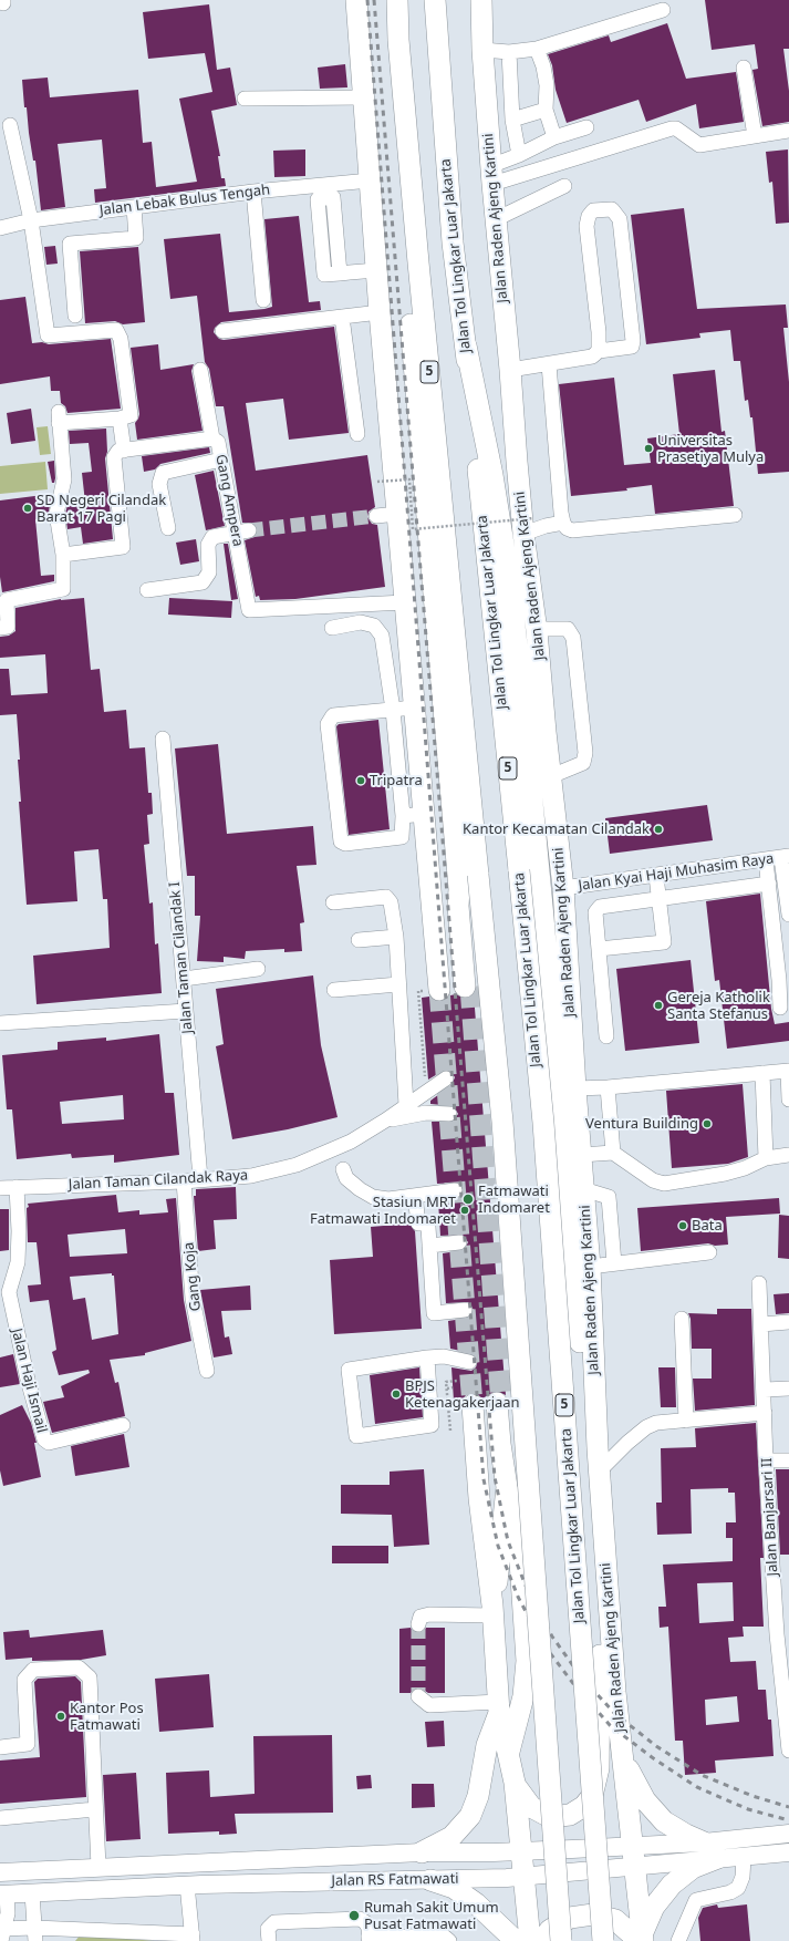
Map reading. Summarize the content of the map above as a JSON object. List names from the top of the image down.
{
  "streets": {
    "highway": ["Jalan Raden Ajeng Kartini", "Jalan Tol Lingkar Luar Jakarta", "5"],
    "main road": ["Jalan RS Fatmawati"],
    "street": [
      "Jalan Lebak Bulus Tengah",
      "Gang Ampera",
      "Jalan Kyai Haji Muhasim Raya",
      "Jalan Taman Cilandak I",
      "Jalan Taman Cilandak Raya",
      "Gang Koja",
      "Jalan Haji Ismail",
      "Jalan Banjarsari II"
    ]
  },
  "crossings": [
    ["Jalan Raden Ajeng Kartini", "Jalan Kyai Haji Muhasim Raya"],
    ["Jalan Raden Ajeng Kartini", "Jalan RS Fatmawati"],
    ["Jalan Taman Cilandak I", "Jalan Taman Cilandak Raya"],
    ["Jalan Taman Cilandak Raya", "Gang Koja"],
    ["Jalan Taman Cilandak Raya", "Jalan Haji Ismail"]
  ],
  "places": [
    "Universitas Prasetiya Mulya",
    "SD Negeri Cilandak Barat 17 Pagi",
    "Tripatra",
    "Kantor Kecamatan Cilandak",
    "Gereja Katholik Santa Stefanus",
    "Ventura Building",
    "Fatmawati Indomaret",
    "Stasiun MRT Fatmawati Indomaret",
    "Bata",
    "BPJS Ketenagakerjaan",
    "Kantor Pos Fatmawati",
    "Rumah Sakit Umum Pusat Fatmawati"
  ]
}
